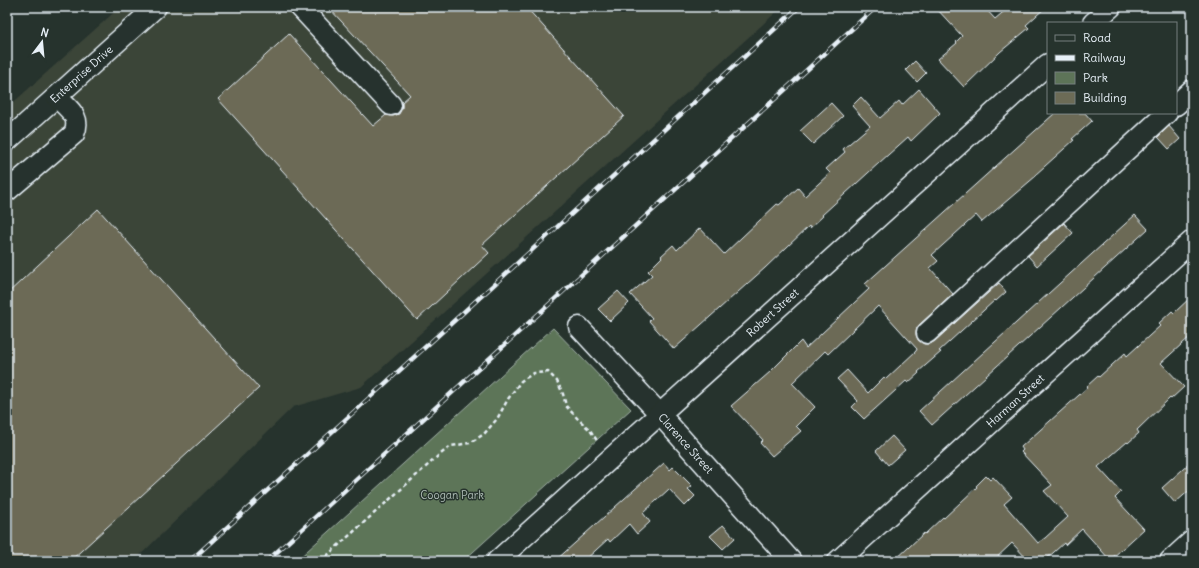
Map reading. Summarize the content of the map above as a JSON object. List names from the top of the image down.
{
  "streets": {
    "street": [
      "Enterprise Drive",
      "Robert Street",
      "Harman Street",
      "Clarence Street"
    ]
  },
  "crossings": [
    ["Robert Street", "Clarence Street"]
  ],
  "parks": ["Coogan Park"],
  "legend": [
    "Road",
    "Railway",
    "Park",
    "Building"
  ],
  "north": "top"
}
